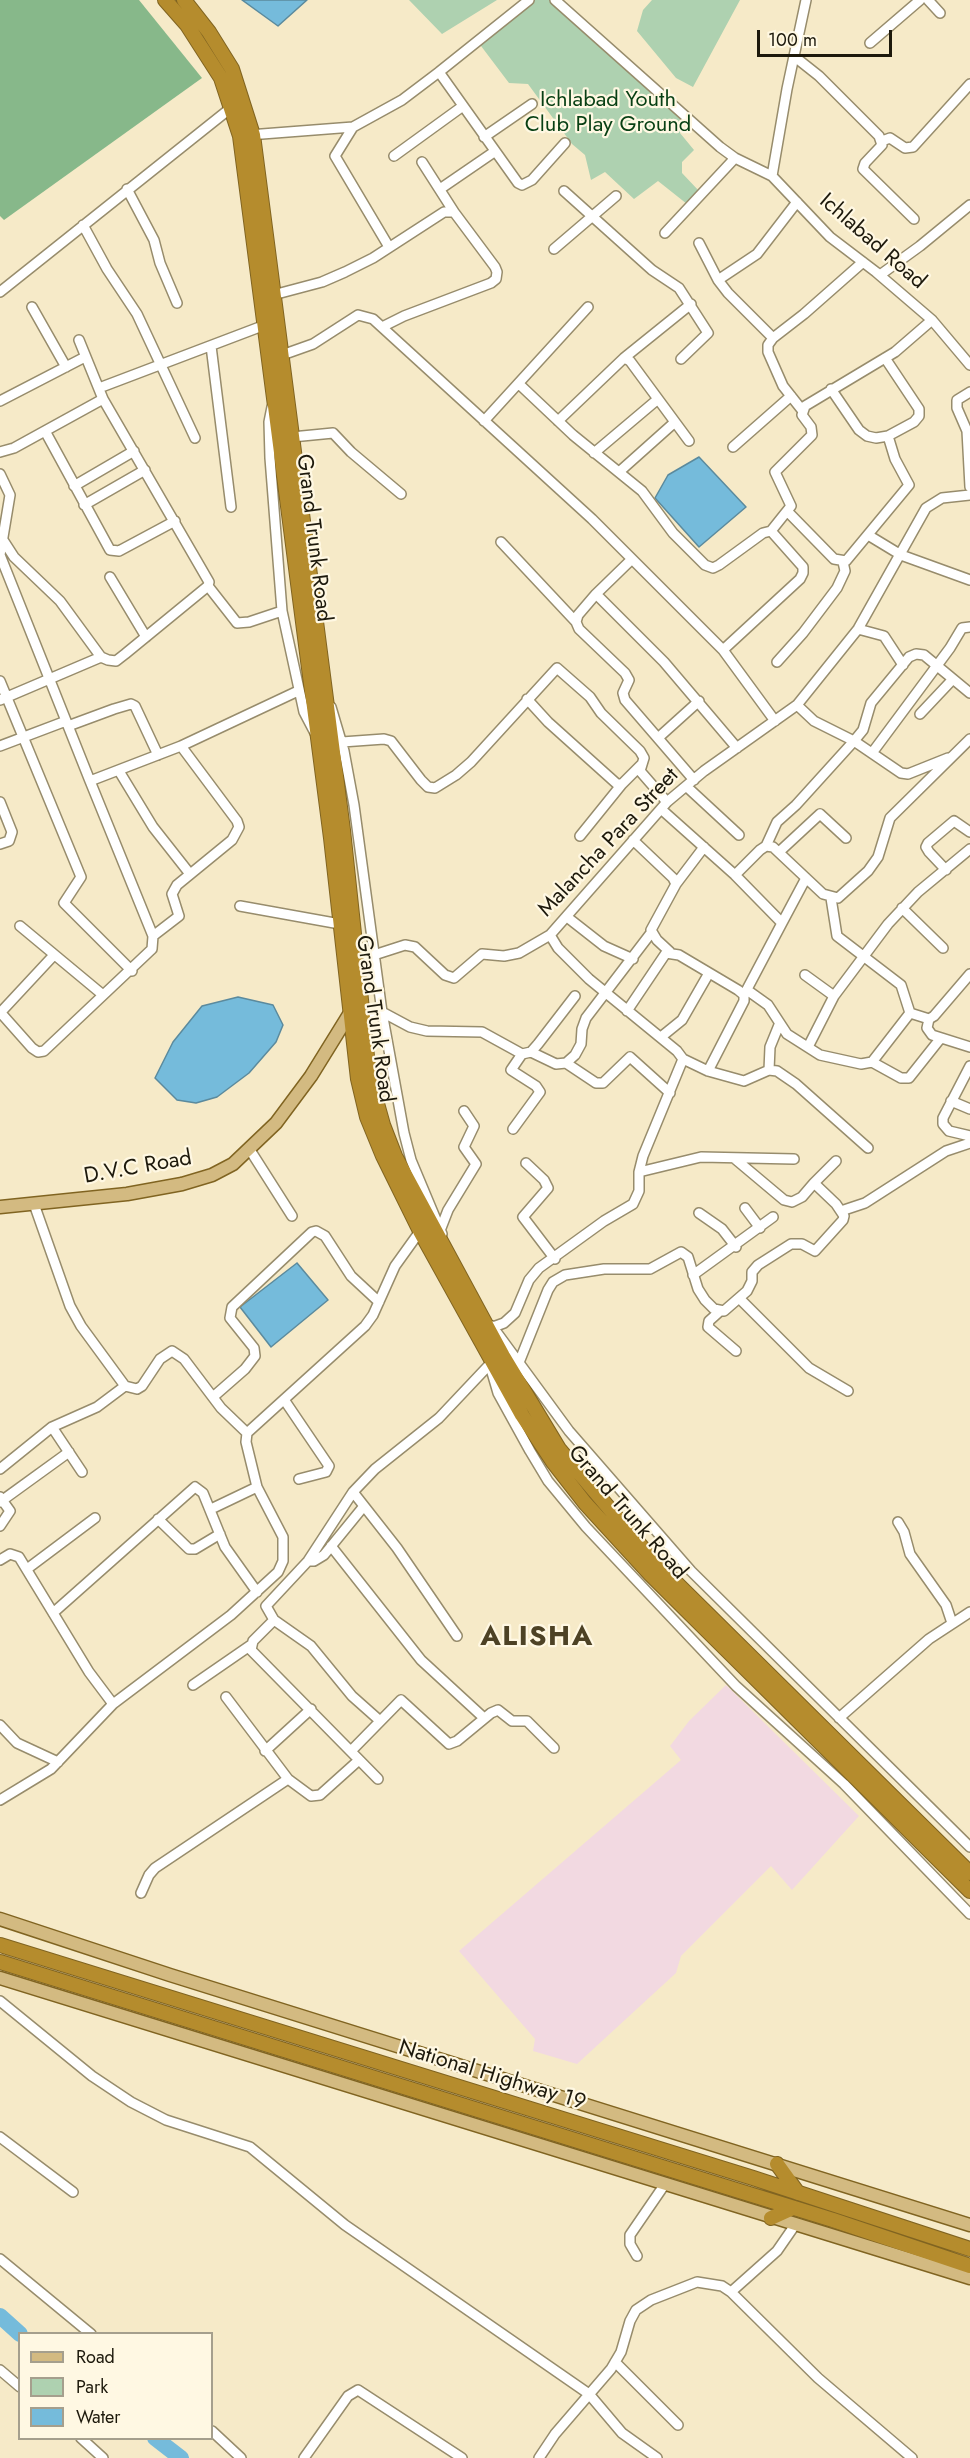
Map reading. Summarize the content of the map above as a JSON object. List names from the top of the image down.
{
  "streets": {
    "highway": ["Grand Trunk Road", "National Highway 19"],
    "main road": ["D.V.C Road"],
    "street": ["Ichlabad Road", "Malancha Para Street"]
  },
  "crossings": [
    ["Grand Trunk Road", "Malancha Para Street"],
    ["Grand Trunk Road", "D.V.C Road"]
  ],
  "districts": ["ALISHA"],
  "parks": ["Ichlabad Youth Club Play Ground"],
  "legend": ["Road", "Park", "Water"],
  "scale_bar": "100 m"
}
